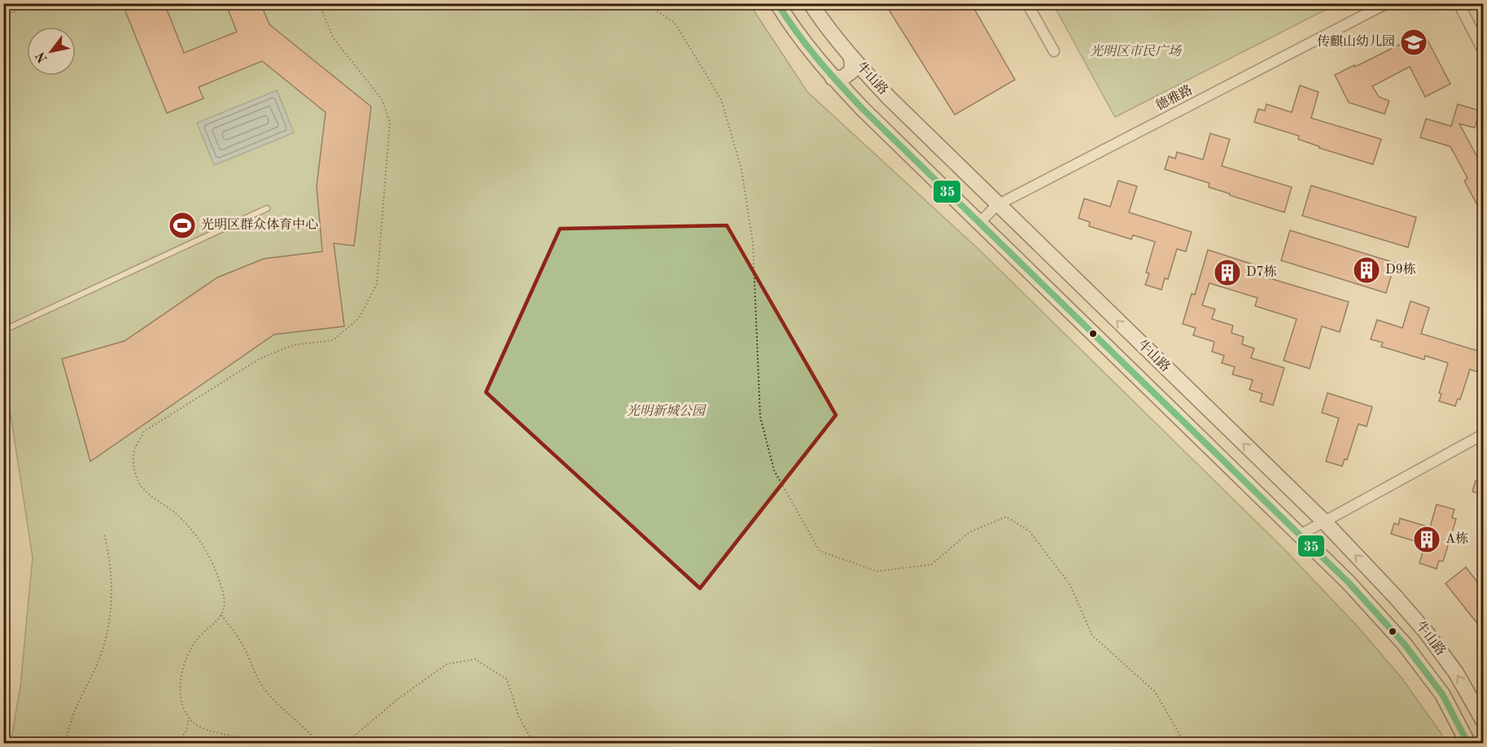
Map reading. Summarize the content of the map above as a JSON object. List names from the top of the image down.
{
  "streets": {
    "street": ["牛山路", "德雅路"]
  },
  "crossings": [
    ["牛山路", "德雅路"]
  ],
  "parks": ["光明区市民广场", "光明新城公园"],
  "places": {
    "school or university": ["传麒山幼儿园"],
    "sports": ["光明区群众体育中心"],
    "building": ["D9栋", "D7栋", "A栋"]
  },
  "lines": ["transit line 35"],
  "north": "bottom left"
}
